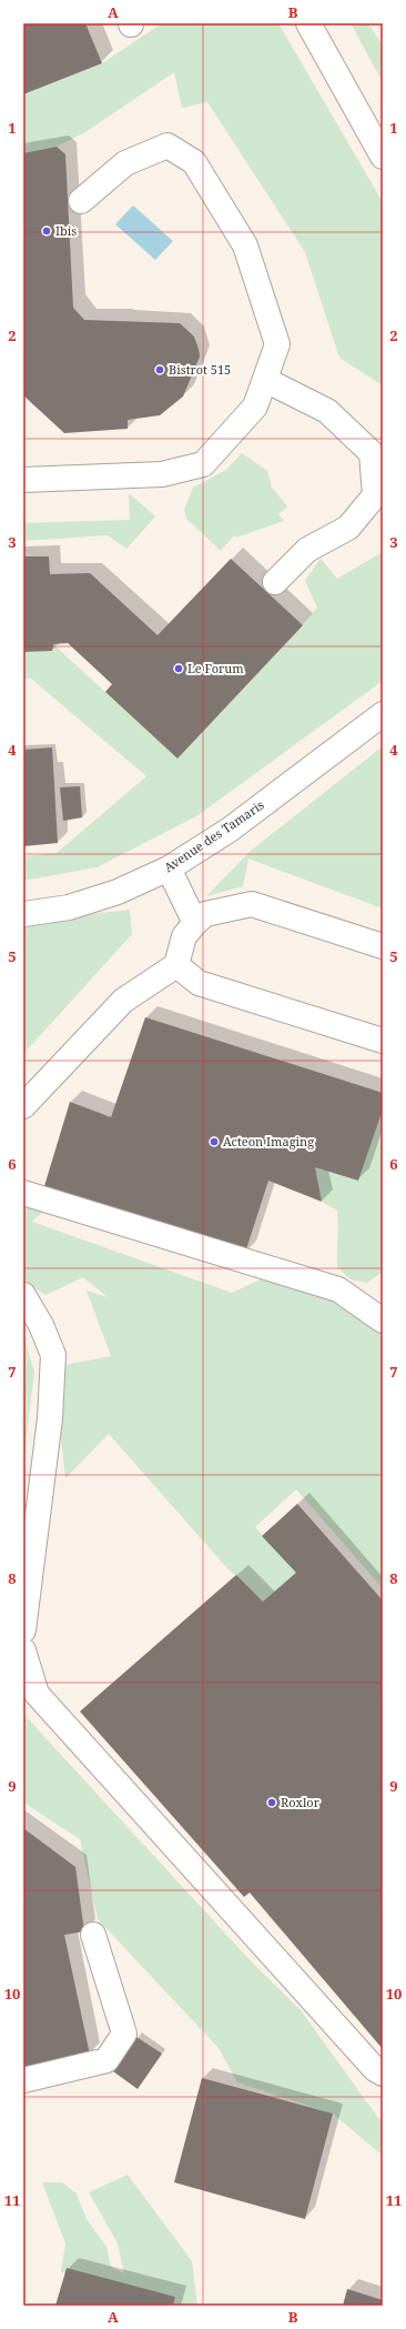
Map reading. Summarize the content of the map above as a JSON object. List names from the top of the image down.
{
  "streets": {
    "street": ["Avenue des Tamaris"]
  },
  "places": [
    "Ibis",
    "Bistrot 515",
    "Le Forum",
    "Acteon Imaging",
    "Roxlor"
  ],
  "grid": {
    "columns": ["A", "B"],
    "rows": [
      "1",
      "2",
      "3",
      "4",
      "5",
      "6",
      "7",
      "8",
      "9",
      "10",
      "11"
    ]
  }
}
